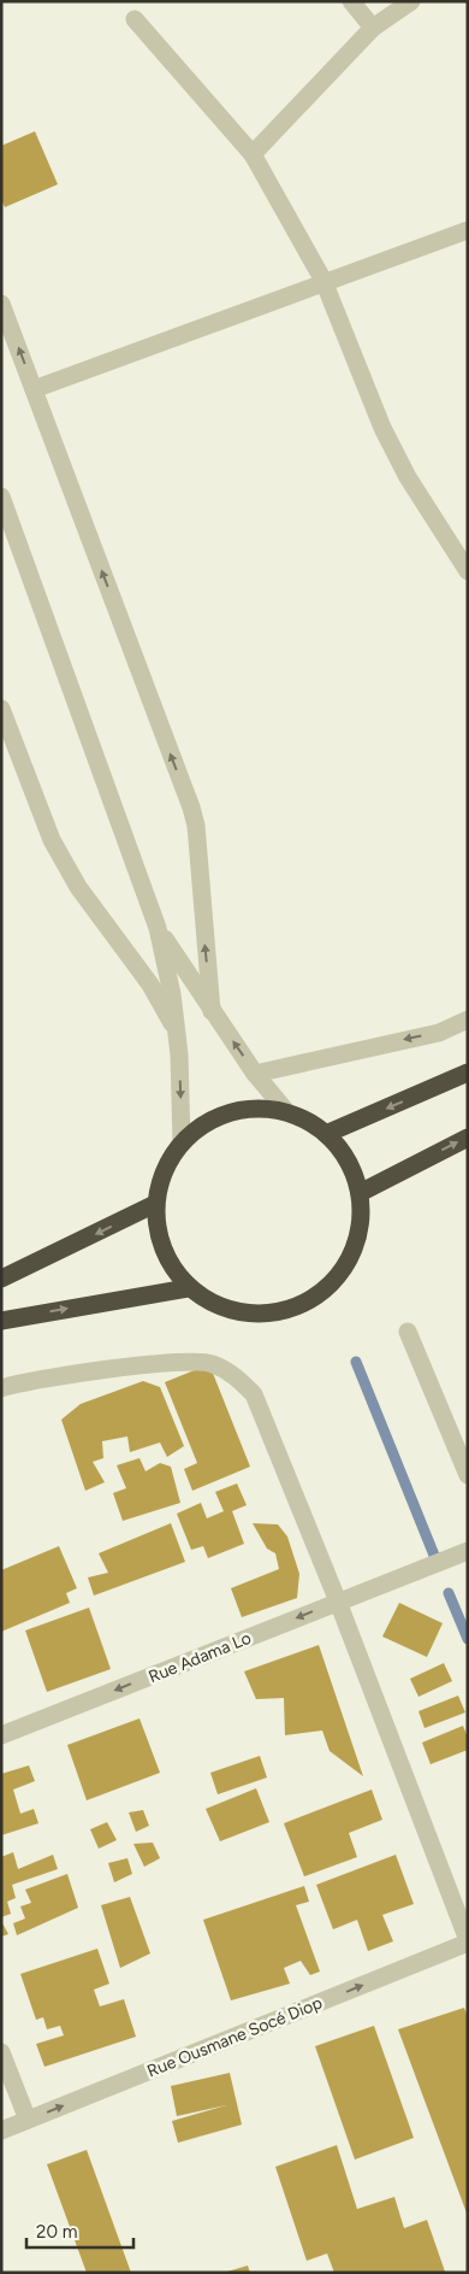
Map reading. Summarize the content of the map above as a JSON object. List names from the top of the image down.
{
  "streets": {
    "street": ["Rue Adama Lo", "Rue Ousmane Socé Diop"]
  },
  "one_way": ["Rue Adama Lo", "Rue Ousmane Socé Diop"],
  "scale_bar": "20 m"
}
